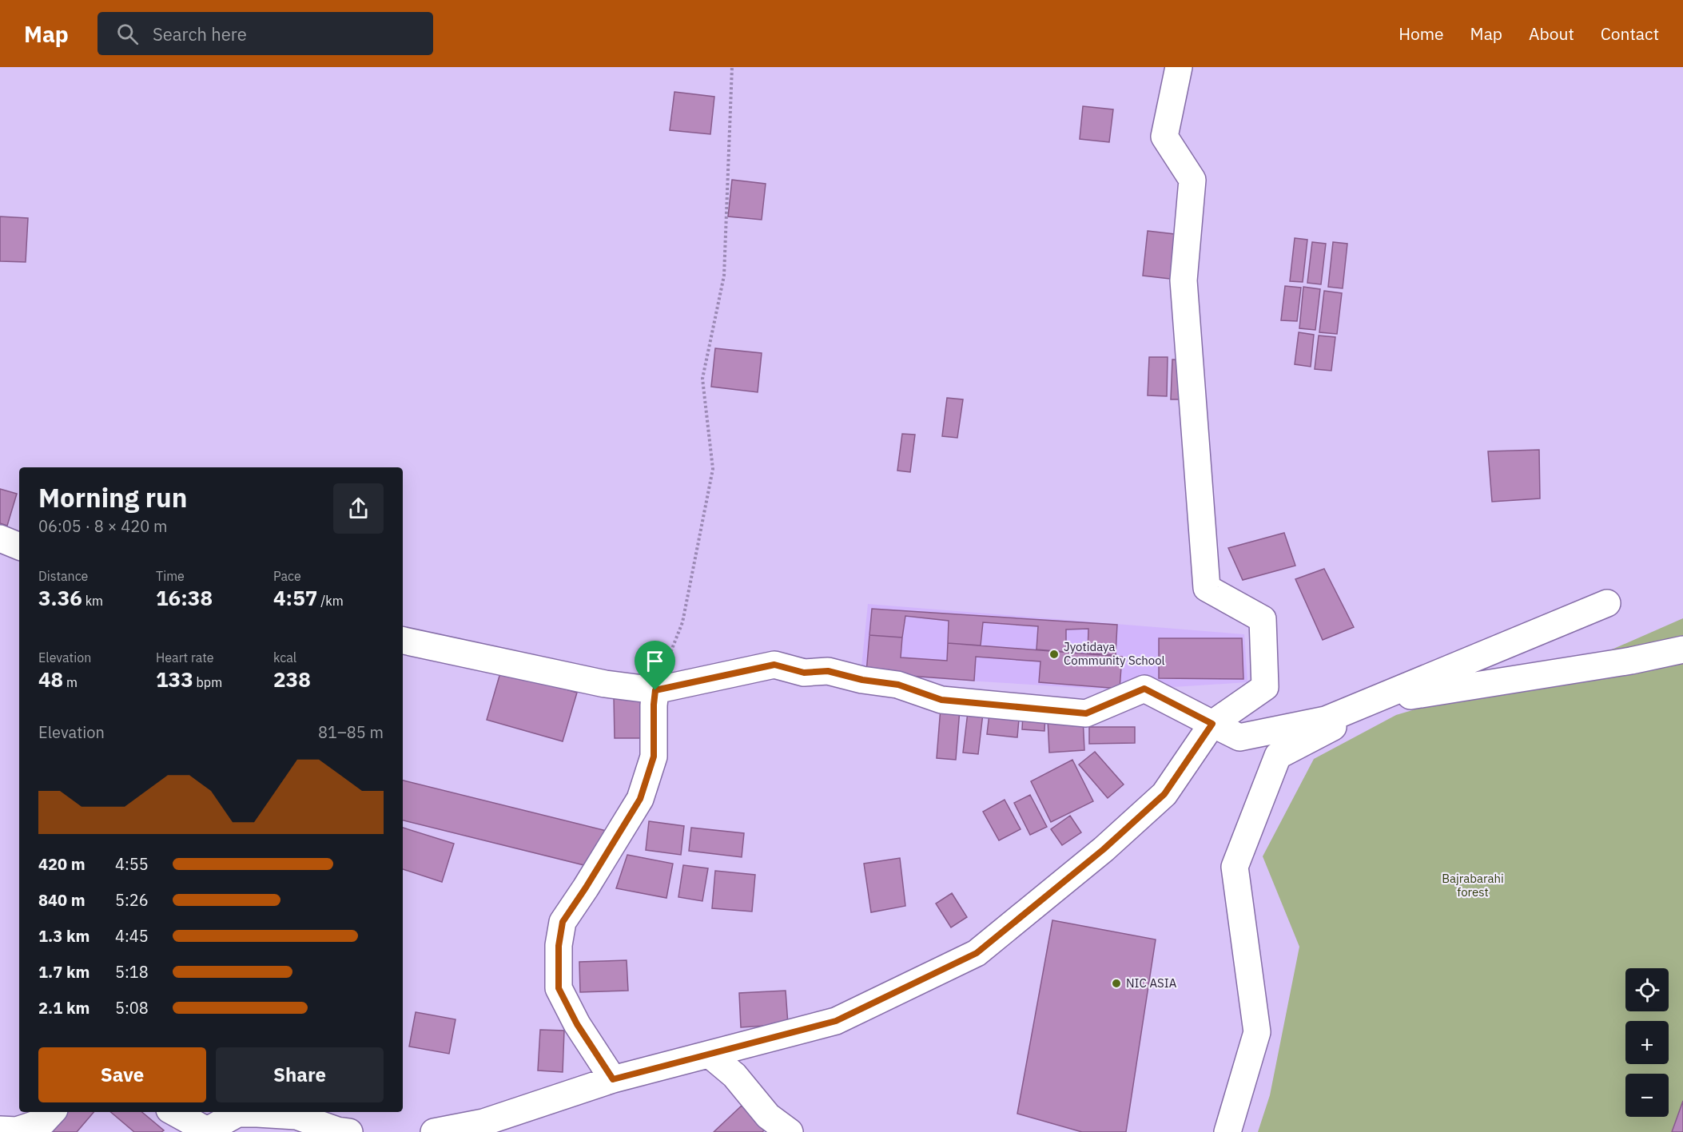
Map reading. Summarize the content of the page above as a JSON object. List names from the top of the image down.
{
  "parks": ["Bajrabarahi forest"],
  "places": ["Jyotidaya Community School", "NIC ASIA"],
  "page": {
    "header": "Map",
    "search": "Search here",
    "nav": [
      "Home",
      "Map",
      "About",
      "Contact"
    ],
    "heading": ["Morning run", "06:05 · 8 × 420 m"],
    "stats": [
      ["Distance", "3.36 km"],
      ["Time", "16:38"],
      ["Pace", "4:57 /km"],
      ["Elevation", "48 m"],
      ["Heart rate", "133 bpm"],
      ["kcal", "238"]
    ],
    "chart": ["Elevation", "81–85 m"],
    "list": [
      {
        "name": "420 m",
        "note": "4:55"
      },
      {
        "name": "840 m",
        "note": "5:26"
      },
      {
        "name": "1.3 km",
        "note": "4:45"
      },
      {
        "name": "1.7 km",
        "note": "5:18"
      },
      {
        "name": "2.1 km",
        "note": "5:08"
      }
    ],
    "map_buttons": ["+", "−"],
    "buttons": ["Save", "Share"]
  }
}
